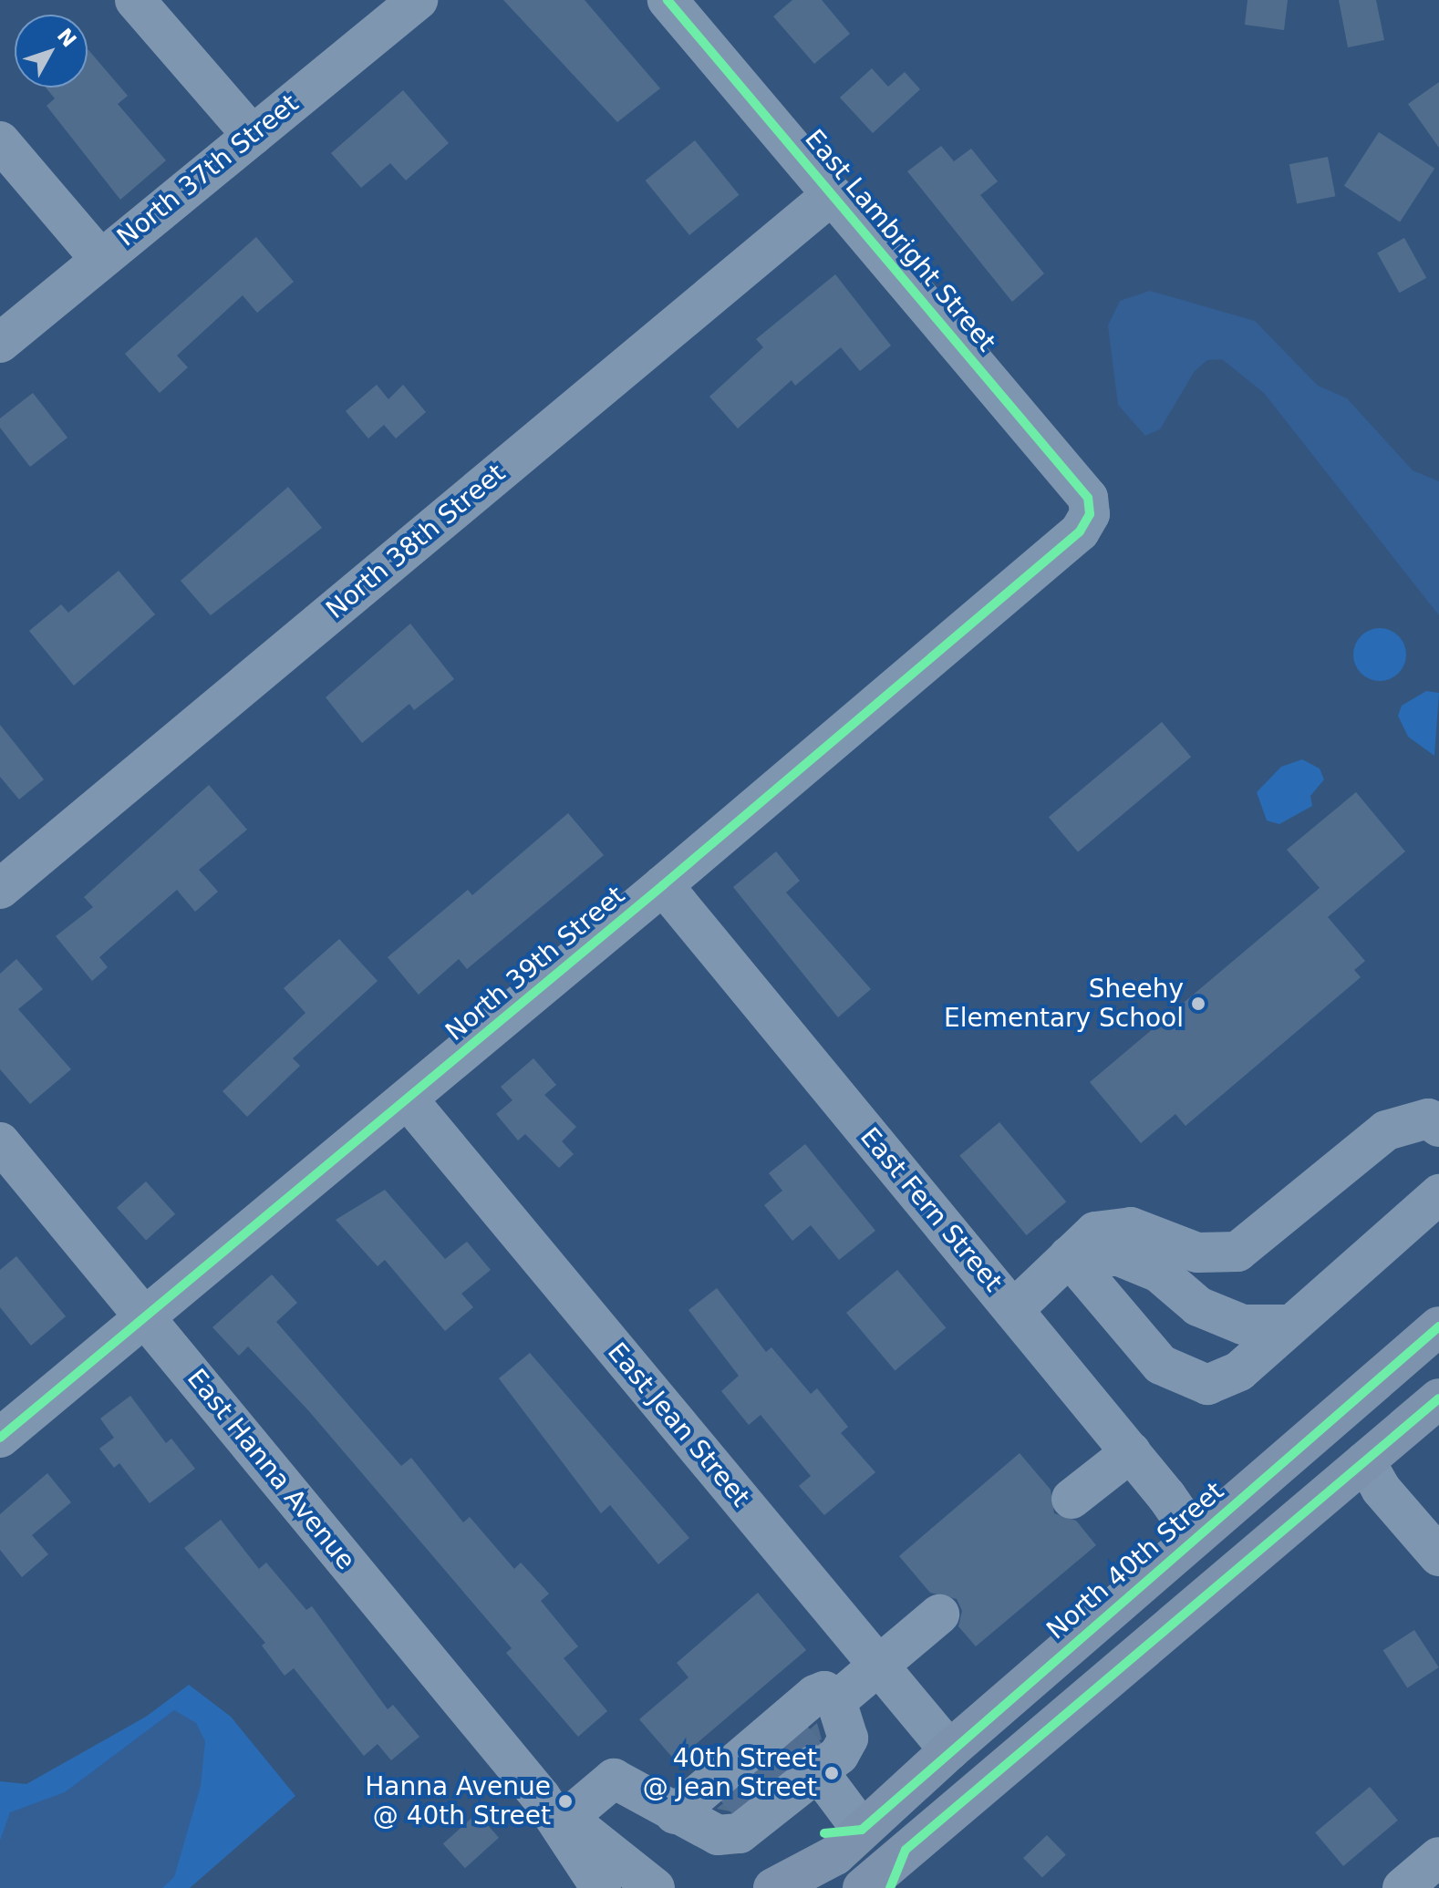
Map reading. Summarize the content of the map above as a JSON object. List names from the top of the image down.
{
  "streets": {
    "main road": ["North 40th Street"],
    "street": [
      "North 37th Street",
      "East Lambright Street",
      "North 38th Street",
      "North 39th Street",
      "East Fern Street",
      "East Jean Street",
      "East Hanna Avenue"
    ]
  },
  "crossings": [
    ["East Lambright Street", "North 38th Street"],
    ["East Lambright Street", "North 39th Street"],
    ["North 39th Street", "East Fern Street"],
    ["North 39th Street", "East Jean Street"],
    ["North 39th Street", "East Hanna Avenue"],
    ["East Fern Street", "North 40th Street"],
    ["East Jean Street", "North 40th Street"]
  ],
  "places": ["Sheehy Elementary School", "40th Street @ Jean Street", "Hanna Avenue @ 40th Street"],
  "north": "top right"
}
